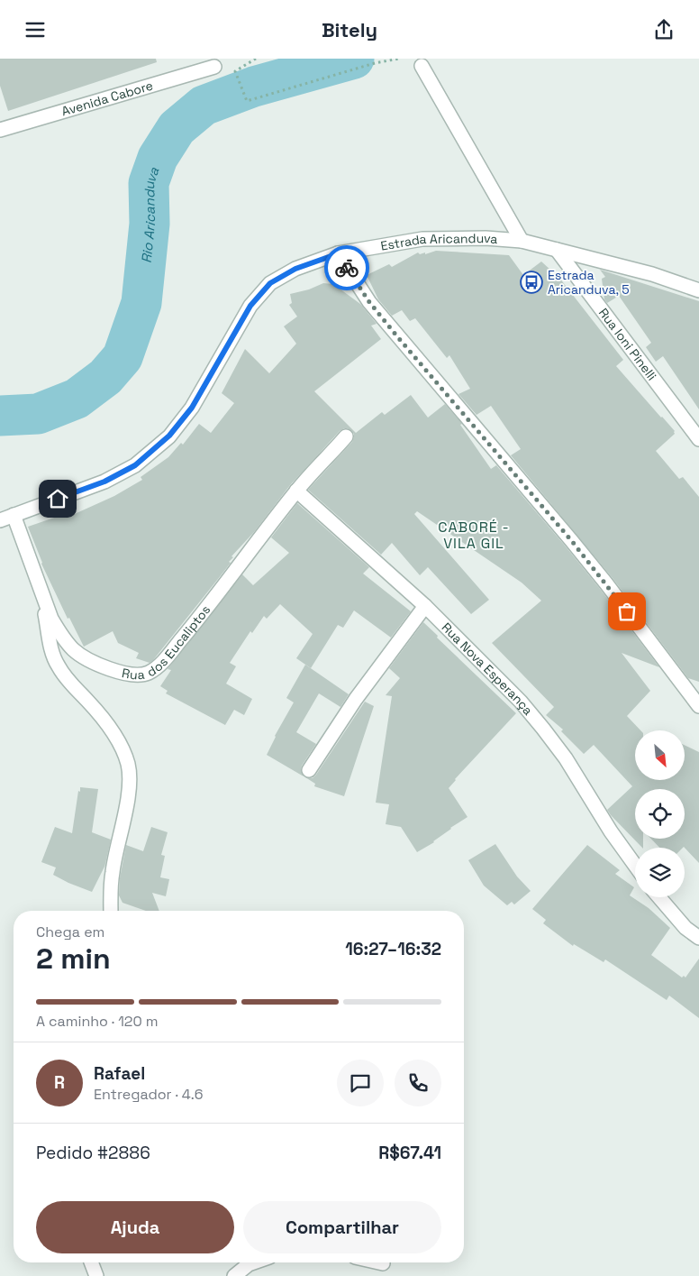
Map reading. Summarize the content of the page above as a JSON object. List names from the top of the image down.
{
  "streets": {
    "street": [
      "Avenida Cabore",
      "Estrada Aricanduva",
      "Rua Ioni Pinelli",
      "Rua dos Eucaliptos",
      "Rua Nova Esperança"
    ]
  },
  "crossings": [
    ["Estrada Aricanduva", "Rua Ioni Pinelli"],
    ["Estrada Aricanduva", "Rua dos Eucaliptos"],
    ["Rua dos Eucaliptos", "Rua Nova Esperança"]
  ],
  "districts": ["CABORÉ - VILA GIL"],
  "water": ["Rio Aricanduva"],
  "places": {
    "bus stop": ["Estrada Aricanduva, 5"]
  },
  "north": "bottom right",
  "page": {
    "header": "Bitely",
    "heading": ["2 min", "Chega em", "16:27–16:32"],
    "panel": [
      "Rafael",
      "Entregador · 4.6",
      "Pedido #2886",
      "R$67.41"
    ],
    "bar": "A caminho · 120 m",
    "round": "R",
    "buttons": ["Ajuda", "Compartilhar"]
  }
}
